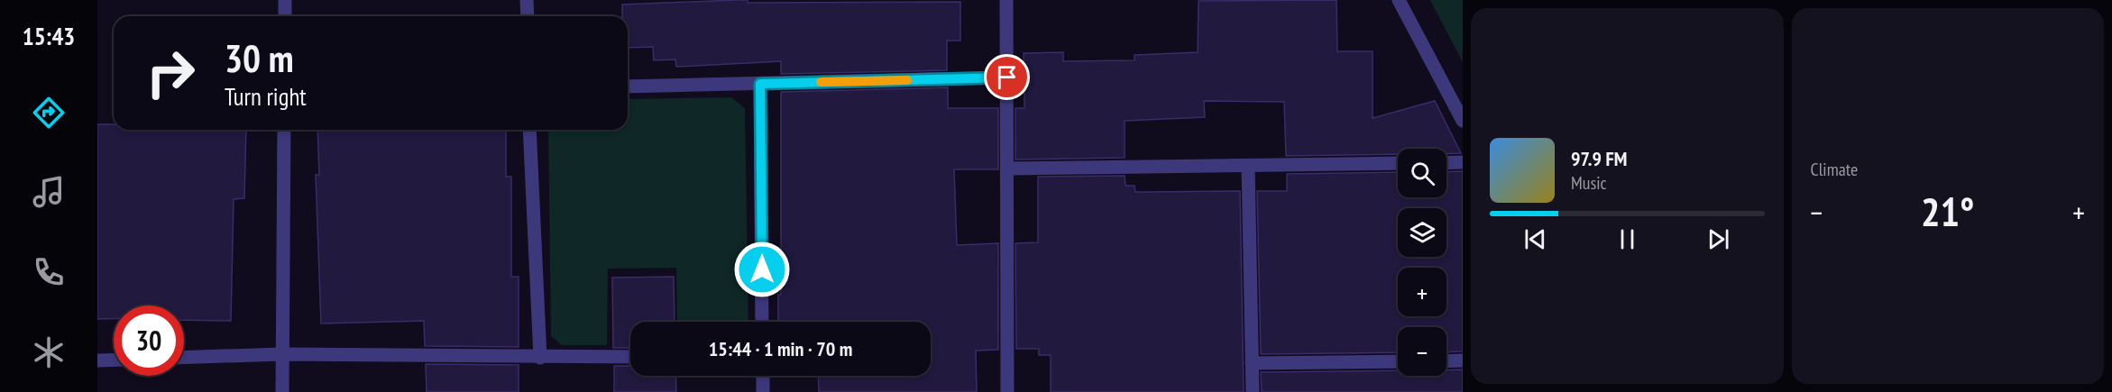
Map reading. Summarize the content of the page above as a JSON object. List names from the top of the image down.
{
  "page": {
    "tabs": "15:43",
    "tile": "Climate",
    "turn": ["30 m", "Turn right"],
    "song": ["97.9 FM", "Music"],
    "map_buttons": ["+", "−"],
    "heat": ["−", "21°", "+"],
    "limit": "30",
    "trip": "15:44 · 1 min · 70 m"
  }
}
